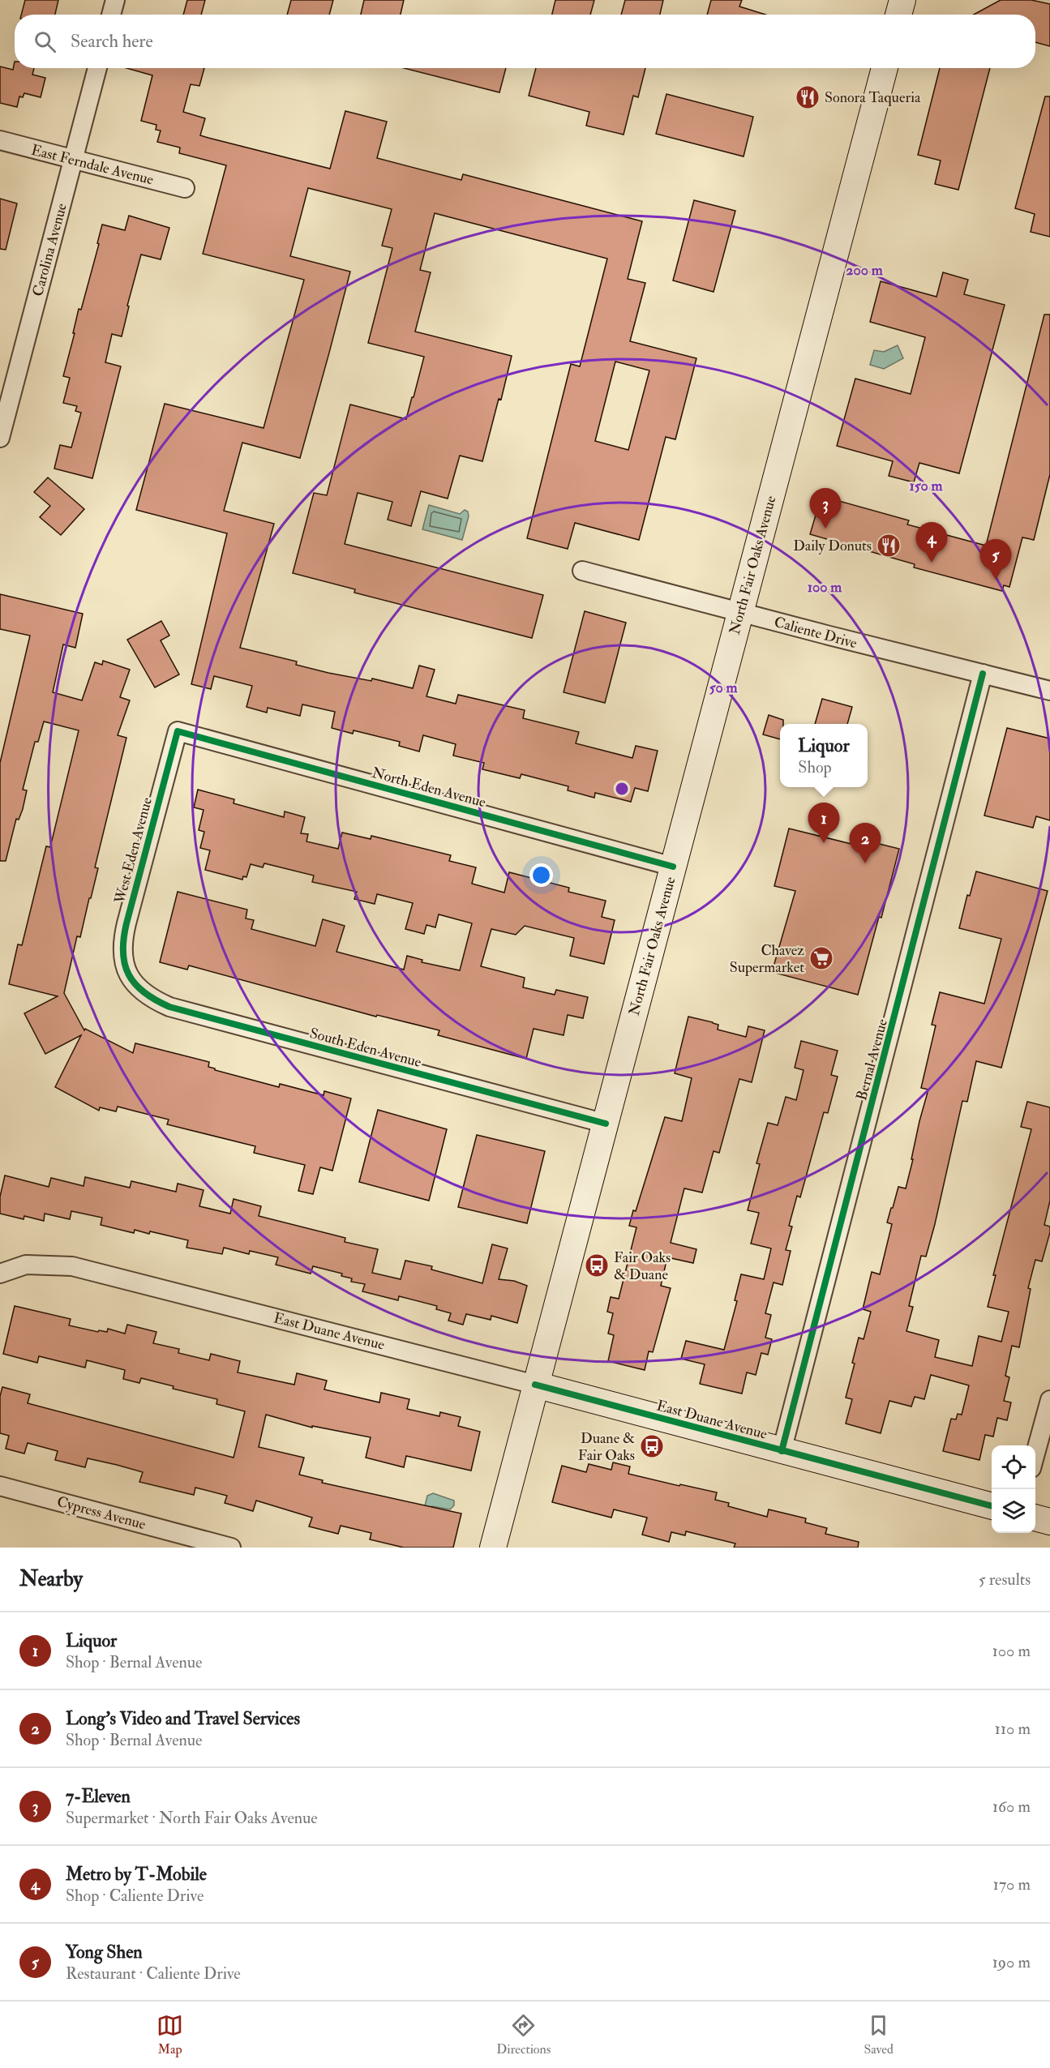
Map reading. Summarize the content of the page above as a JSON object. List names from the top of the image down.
{
  "streets": {
    "main road": ["North Fair Oaks Avenue", "East Duane Avenue"],
    "street": [
      "East Ferndale Avenue",
      "Carolina Avenue",
      "Caliente Drive",
      "North Eden Avenue",
      "West Eden Avenue",
      "South Eden Avenue",
      "Bernal Avenue",
      "Cypress Avenue"
    ]
  },
  "crossings": [
    ["East Ferndale Avenue", "Carolina Avenue"],
    ["North Fair Oaks Avenue", "Caliente Drive"],
    ["North Fair Oaks Avenue", "North Eden Avenue"],
    ["North Fair Oaks Avenue", "South Eden Avenue"],
    ["North Fair Oaks Avenue", "East Duane Avenue"],
    ["Caliente Drive", "Bernal Avenue"],
    ["North Eden Avenue", "West Eden Avenue"],
    ["West Eden Avenue", "South Eden Avenue"],
    ["Bernal Avenue", "East Duane Avenue"]
  ],
  "places": {
    "restaurant": ["Sonora Taqueria", "Daily Donuts"],
    "supermarket": ["Chavez Supermarket"],
    "bus stop": ["Fair Oaks & Duane", "Duane & Fair Oaks"]
  },
  "page": {
    "search": "Search here",
    "pins": [
      "3",
      "4",
      "5",
      "1",
      "2"
    ],
    "popup": ["Liquor", "Shop"],
    "heading": ["Nearby", "5 results"],
    "list": [
      {
        "mark": "1",
        "name": "Liquor",
        "note": "Shop · Bernal Avenue",
        "value": "100 m"
      },
      {
        "mark": "2",
        "name": "Long's Video and Travel Services",
        "note": "Shop · Bernal Avenue",
        "value": "110 m"
      },
      {
        "mark": "3",
        "name": "7-Eleven",
        "note": "Supermarket · North Fair Oaks Avenue",
        "value": "160 m"
      },
      {
        "mark": "4",
        "name": "Metro by T-Mobile",
        "note": "Shop · Caliente Drive",
        "value": "170 m"
      },
      {
        "mark": "5",
        "name": "Yong Shen",
        "note": "Restaurant · Caliente Drive",
        "value": "190 m"
      }
    ],
    "nav": ["Map", "Directions", "Saved"]
  },
  "rings": [
    "200 m",
    "150 m",
    "100 m",
    "50 m"
  ]
}
